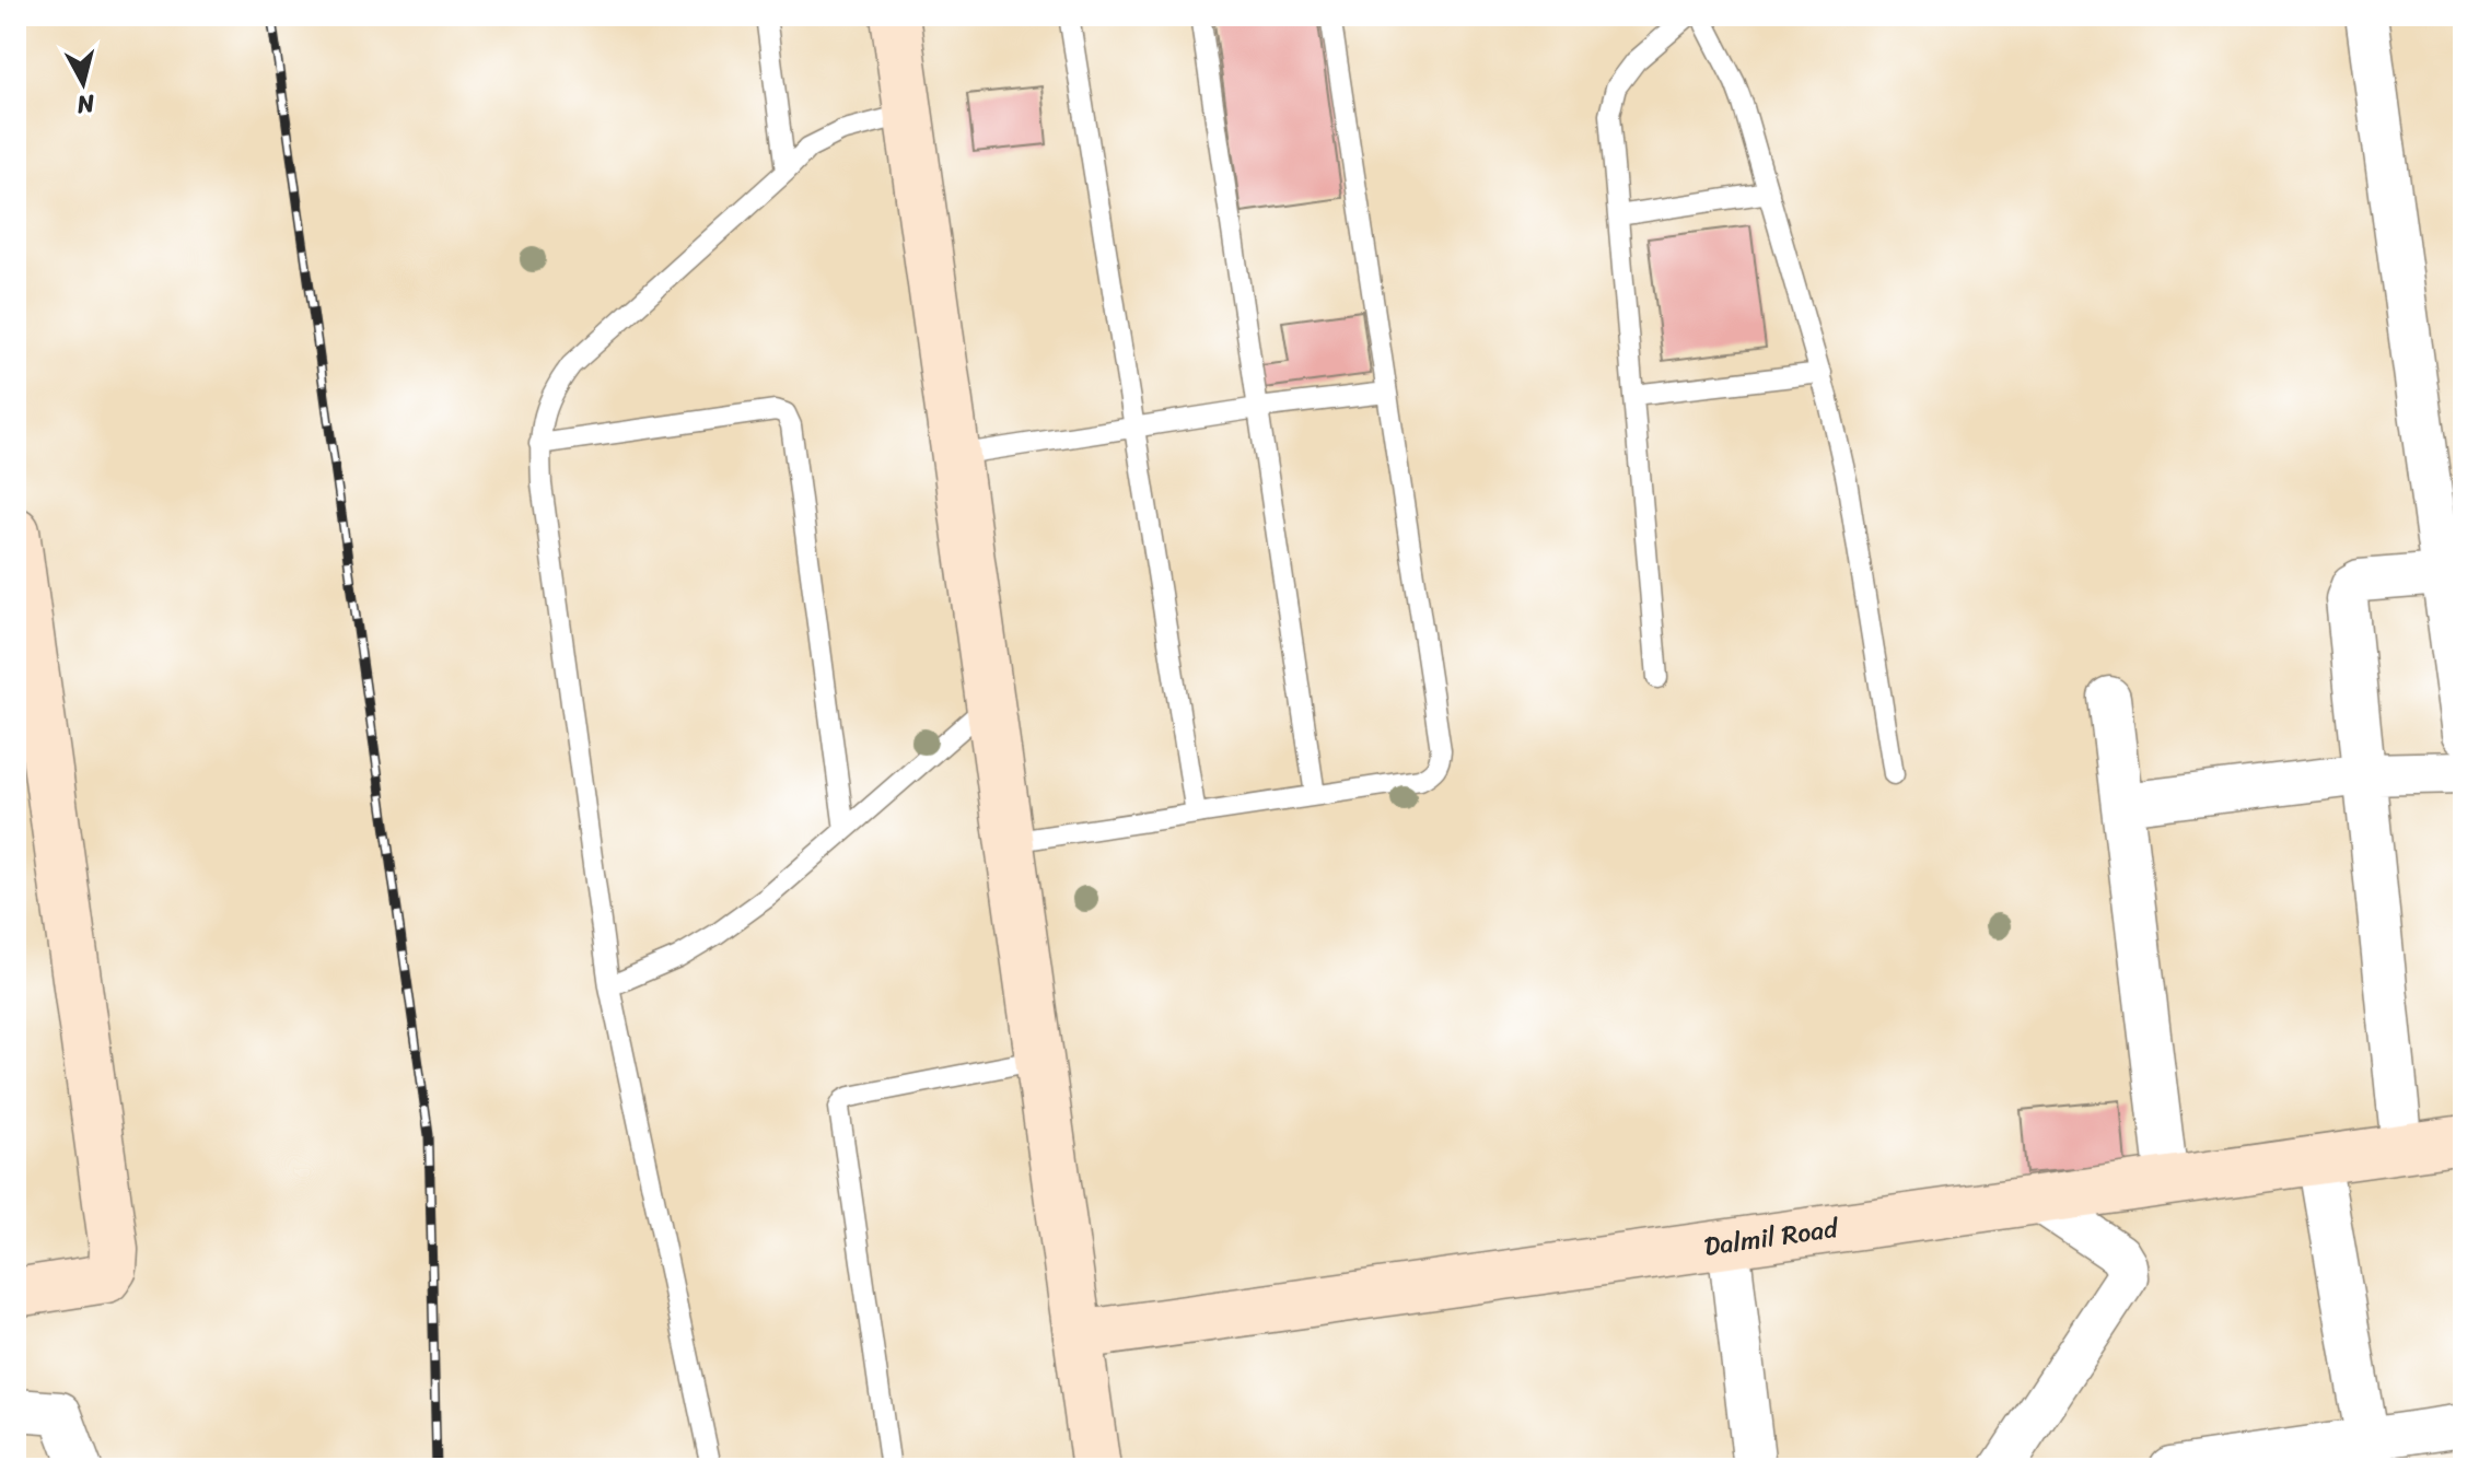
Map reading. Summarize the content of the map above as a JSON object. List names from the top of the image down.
{
  "streets": {
    "street": ["Dalmil Road"]
  },
  "north": "bottom"
}
